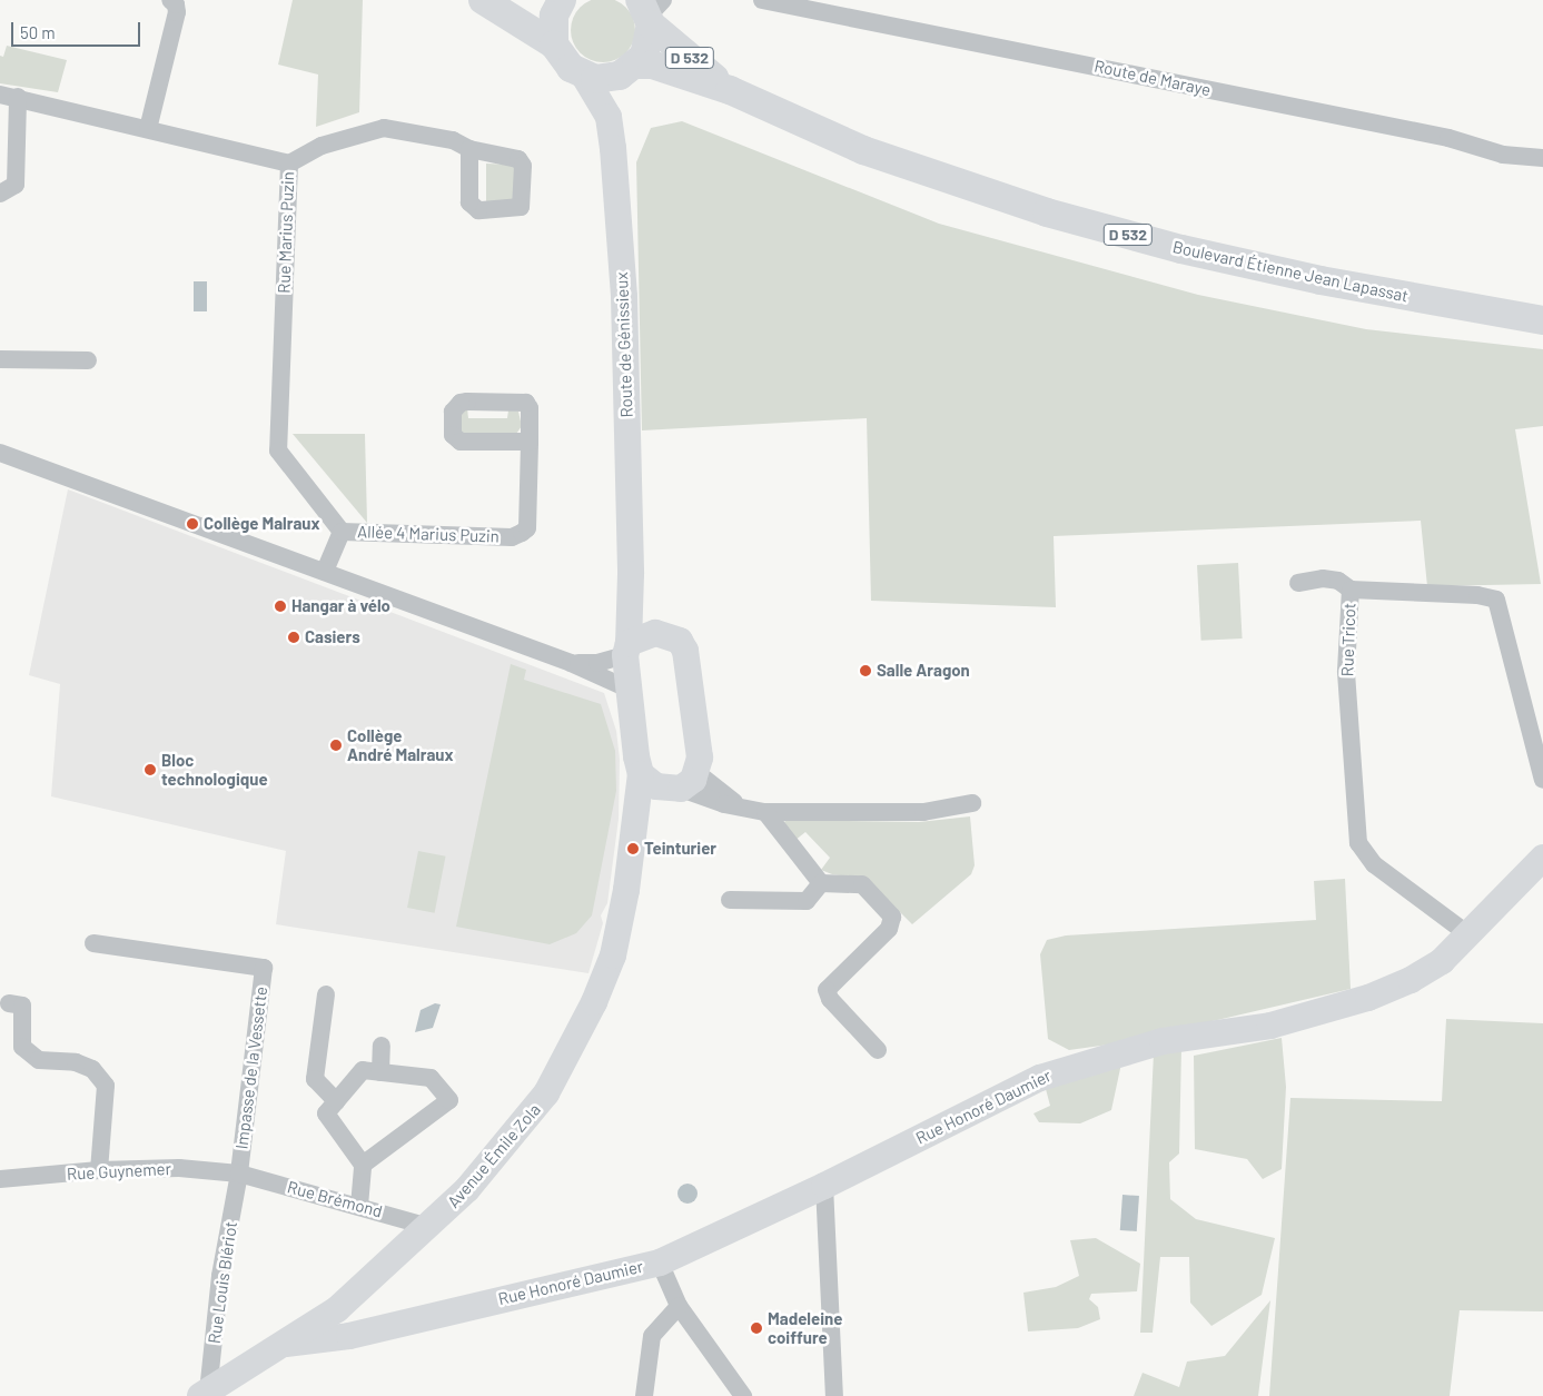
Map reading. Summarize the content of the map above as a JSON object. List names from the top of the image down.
{
  "streets": {
    "main road": [
      "D 532",
      "Boulevard Étienne Jean Lapassat",
      "Route de Génissieux",
      "Rue Honoré Daumier",
      "Avenue Émile Zola"
    ],
    "street": [
      "Route de Maraye",
      "Rue Marius Puzin",
      "Allée 4 Marius Puzin",
      "Rue Tricot",
      "Impasse de la Vessette",
      "Rue Guynemer",
      "Rue Brémond",
      "Rue Louis Blériot"
    ]
  },
  "crossings": [
    ["Rue Marius Puzin", "Allée 4 Marius Puzin"],
    ["Boulevard Étienne Jean Lapassat", "Route de Génissieux"],
    ["Route de Génissieux", "Avenue Émile Zola"],
    ["Rue Tricot", "Rue Honoré Daumier"],
    ["Impasse de la Vessette", "Rue Guynemer"],
    ["Impasse de la Vessette", "Rue Brémond"],
    ["Impasse de la Vessette", "Rue Louis Blériot"],
    ["Rue Honoré Daumier", "Avenue Émile Zola"],
    ["Avenue Émile Zola", "Rue Brémond"],
    ["Avenue Émile Zola", "Rue Louis Blériot"],
    ["Rue Guynemer", "Rue Brémond"],
    ["Rue Guynemer", "Rue Louis Blériot"],
    ["Rue Brémond", "Rue Louis Blériot"]
  ],
  "places": [
    "Collège Malraux",
    "Hangar à vélo",
    "Casiers",
    "Salle Aragon",
    "Collège André Malraux",
    "Bloc technologique",
    "Teinturier",
    "Madeleine coiffure"
  ],
  "scale_bar": "50 m"
}
